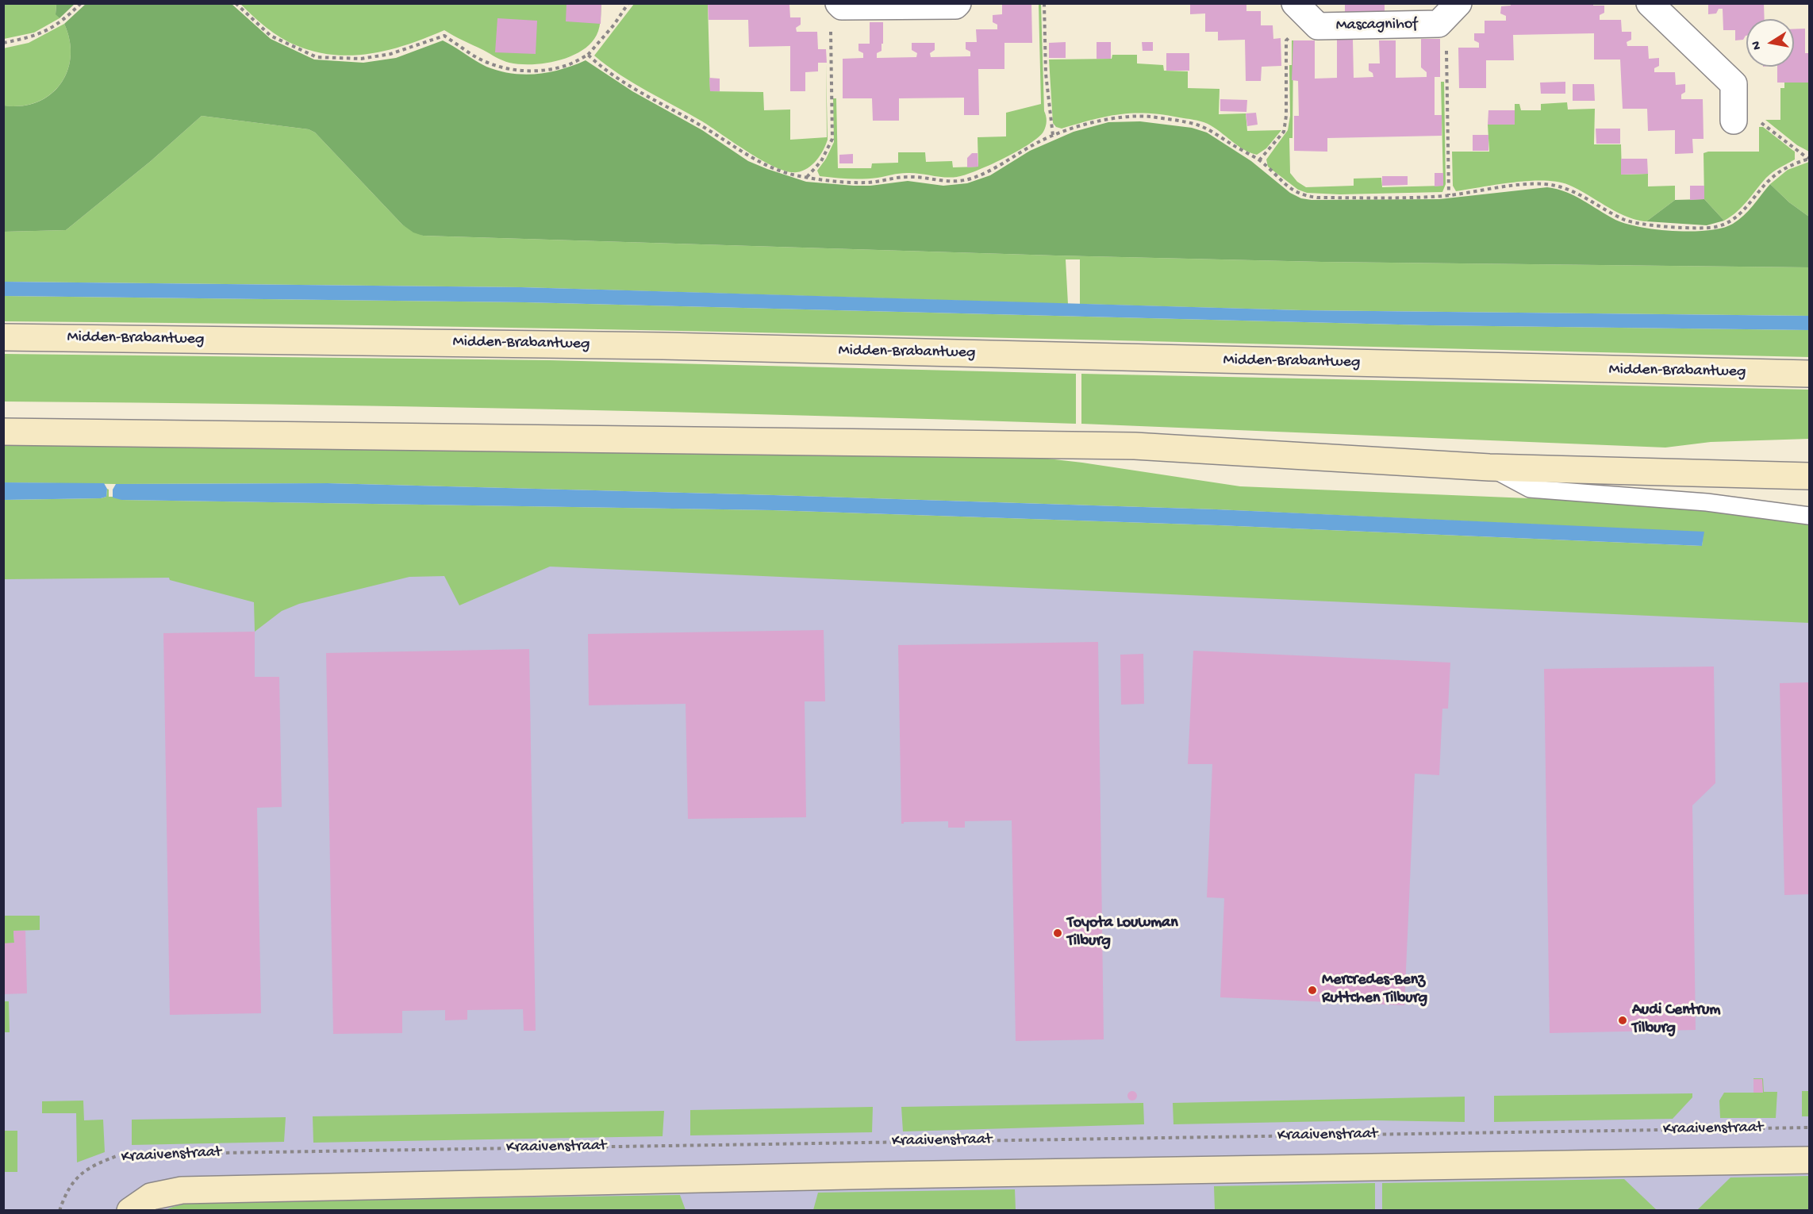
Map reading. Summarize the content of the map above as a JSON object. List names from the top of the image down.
{
  "streets": {
    "main road": ["Midden-Brabantweg", "Kraaivenstraat"],
    "street": ["Mascagnihof"]
  },
  "places": ["Toyota Louwman Tilburg", "Mercredes-Benz Ruttchen Tilburg", "Audi Centrum Tilburg"],
  "north": "left"
}
